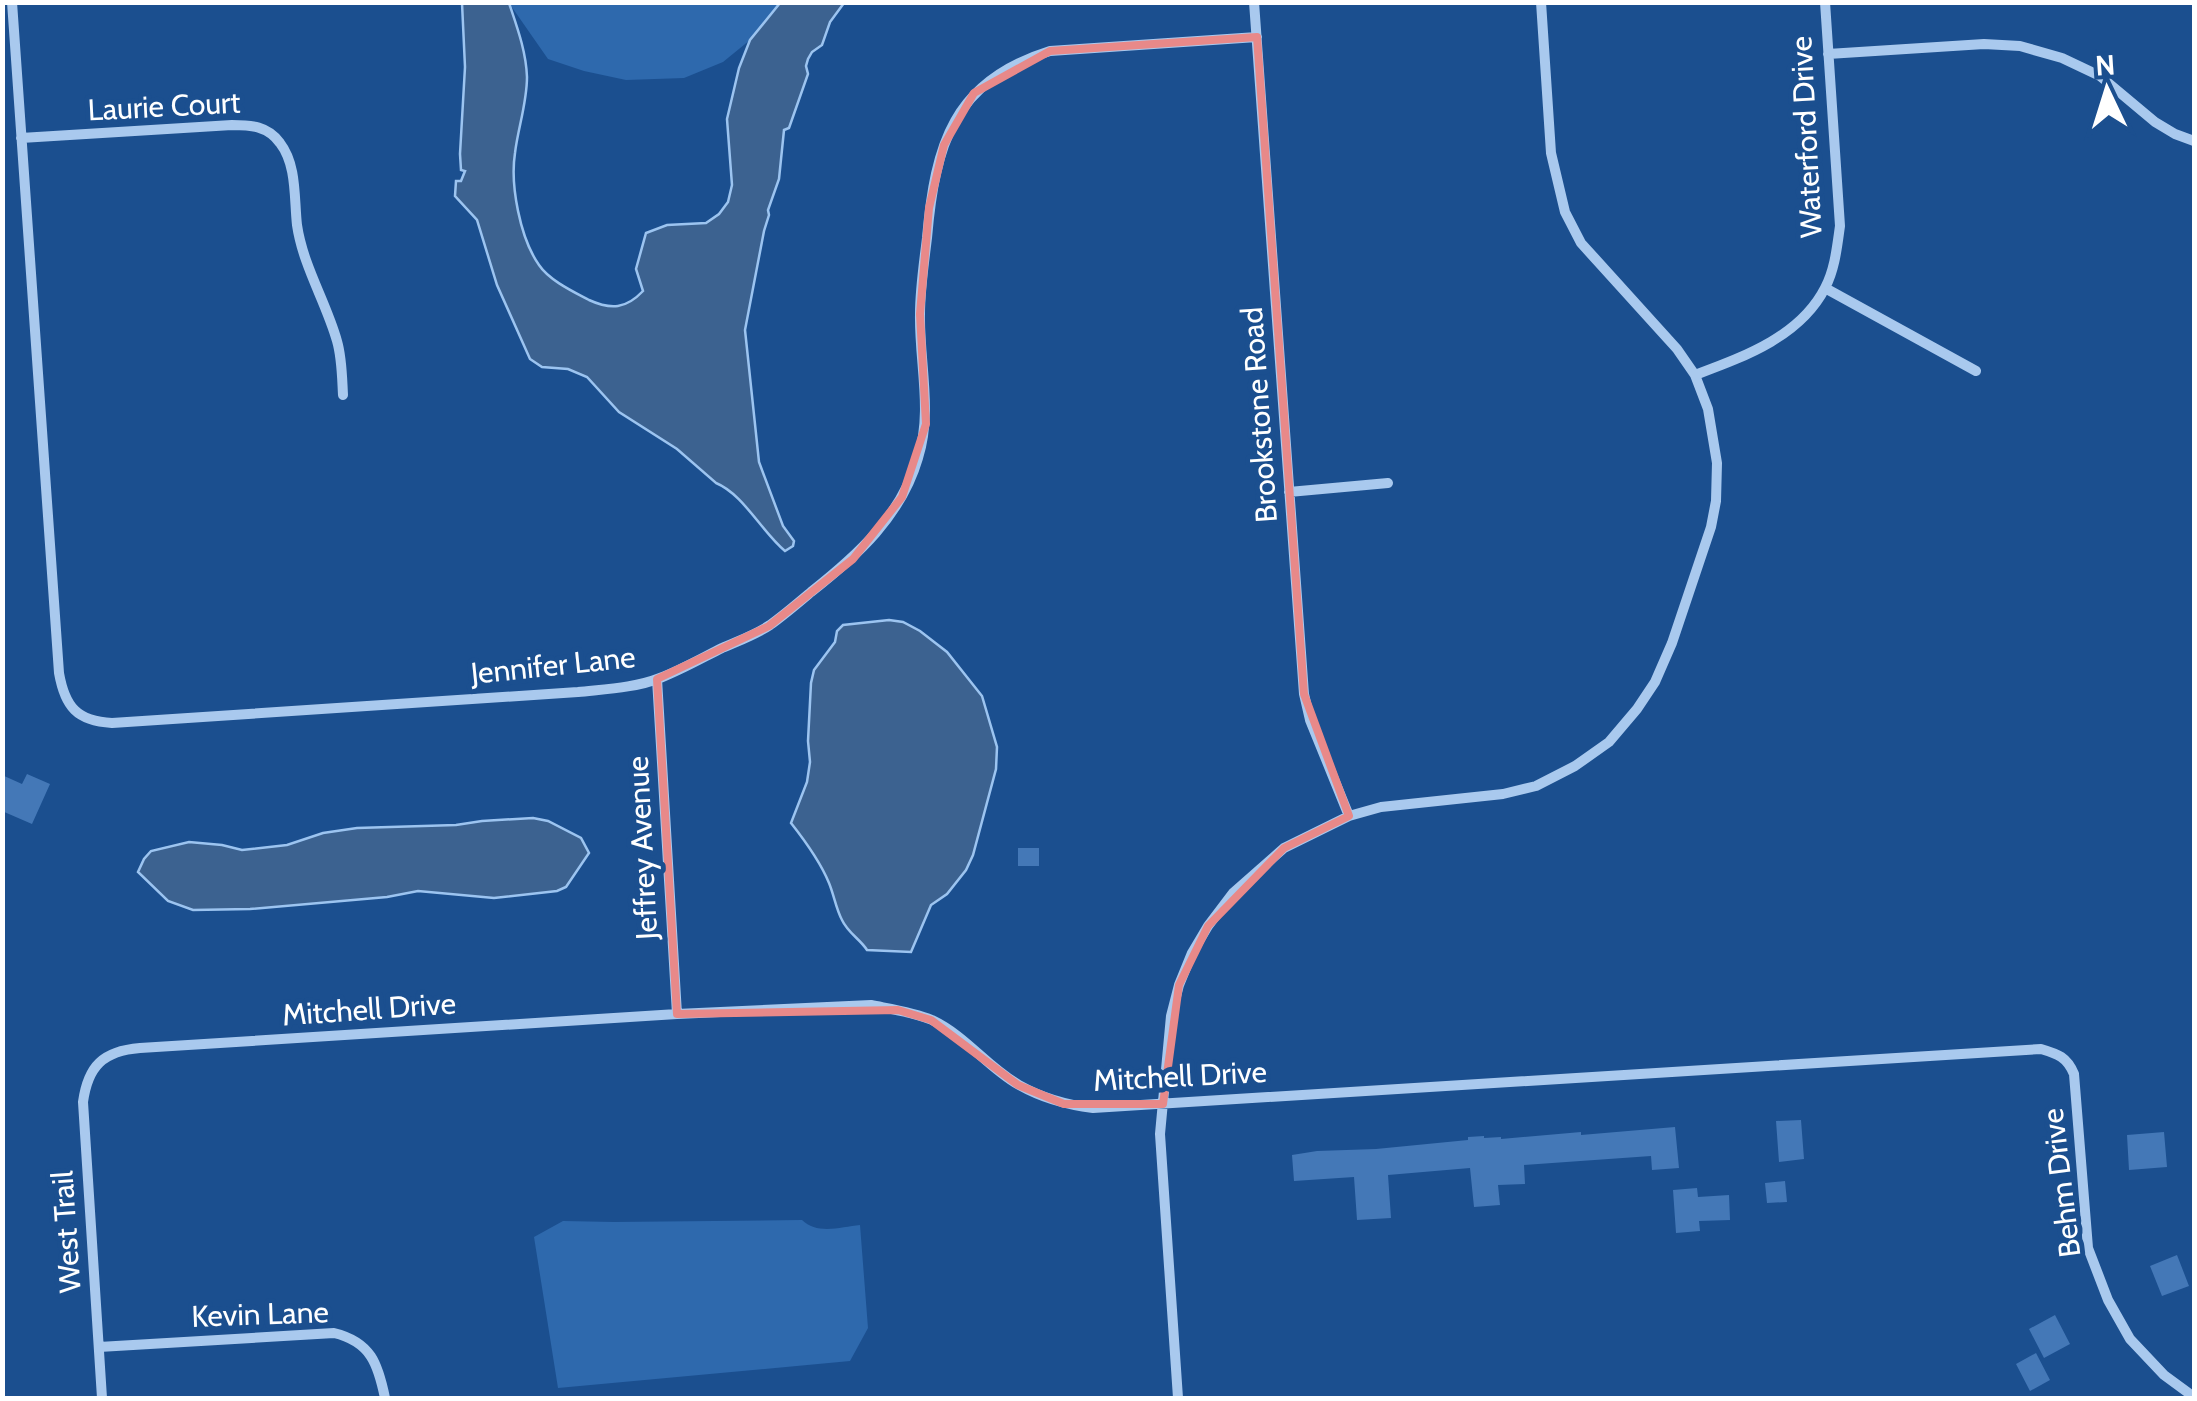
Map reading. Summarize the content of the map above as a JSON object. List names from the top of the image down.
{
  "streets": {
    "street": [
      "Laurie Court",
      "Waterford Drive",
      "Brookstone Road",
      "Jennifer Lane",
      "Jeffrey Avenue",
      "Mitchell Drive",
      "Behm Drive",
      "West Trail",
      "Kevin Lane"
    ]
  },
  "crossings": [
    ["Laurie Court", "Jennifer Lane"],
    ["Brookstone Road", "Jennifer Lane"],
    ["Jennifer Lane", "Jeffrey Avenue"],
    ["Jeffrey Avenue", "Mitchell Drive"],
    ["Mitchell Drive", "Behm Drive"],
    ["Mitchell Drive", "West Trail"],
    ["West Trail", "Kevin Lane"]
  ],
  "north": "top"
}
